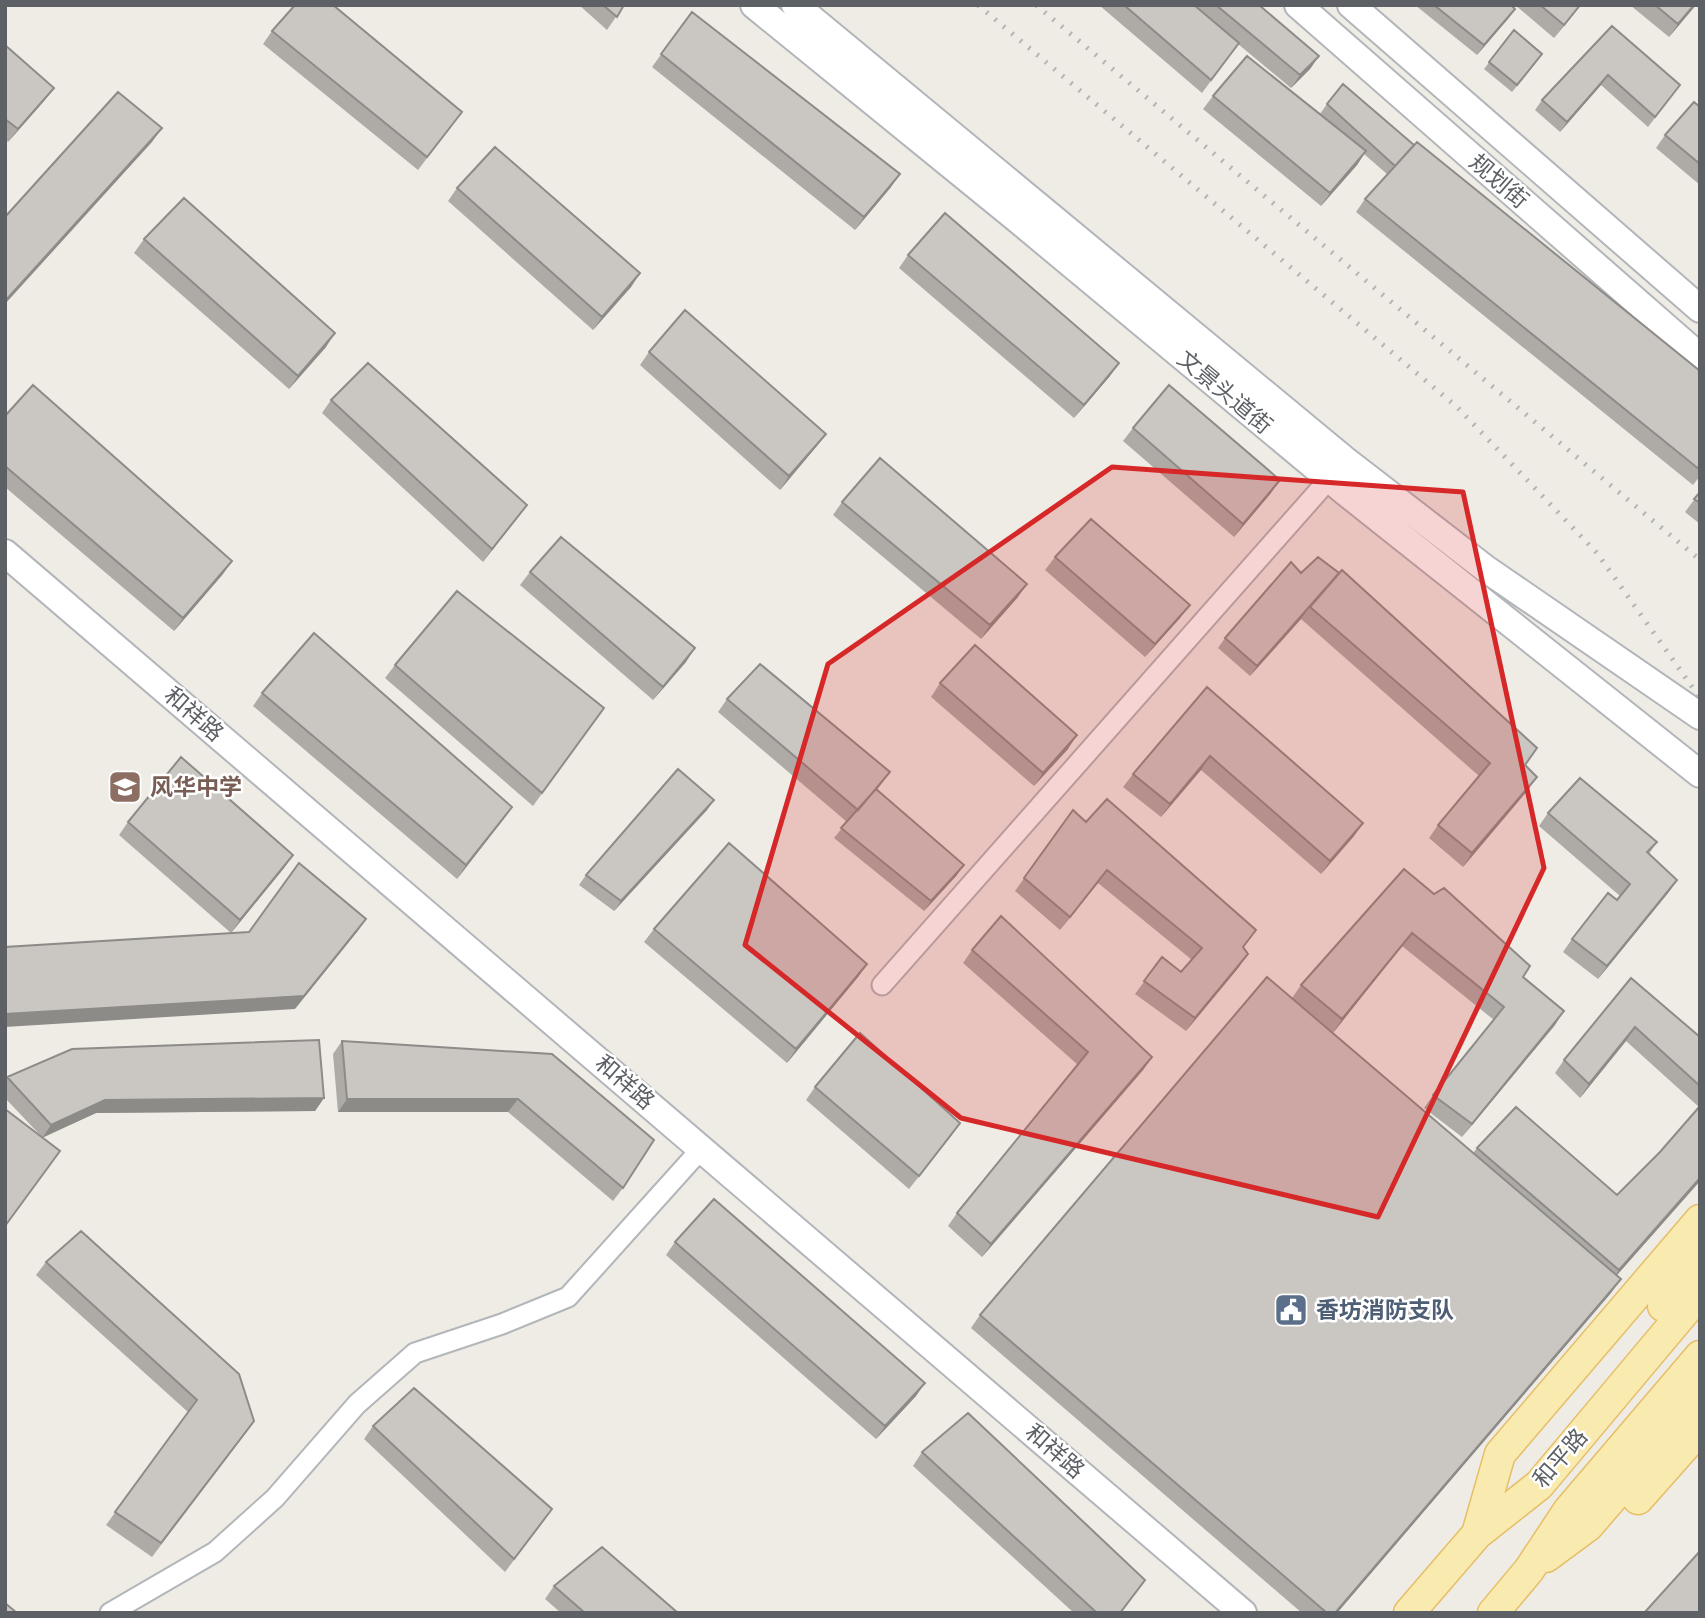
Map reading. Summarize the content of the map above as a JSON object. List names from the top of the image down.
{
  "streets": {
    "main road": [
      "规划街",
      "文景头道街",
      "和祥路",
      "和平路"
    ]
  },
  "places": {
    "school or university": ["风华中学"],
    "public building": ["香坊消防支队"]
  }
}
